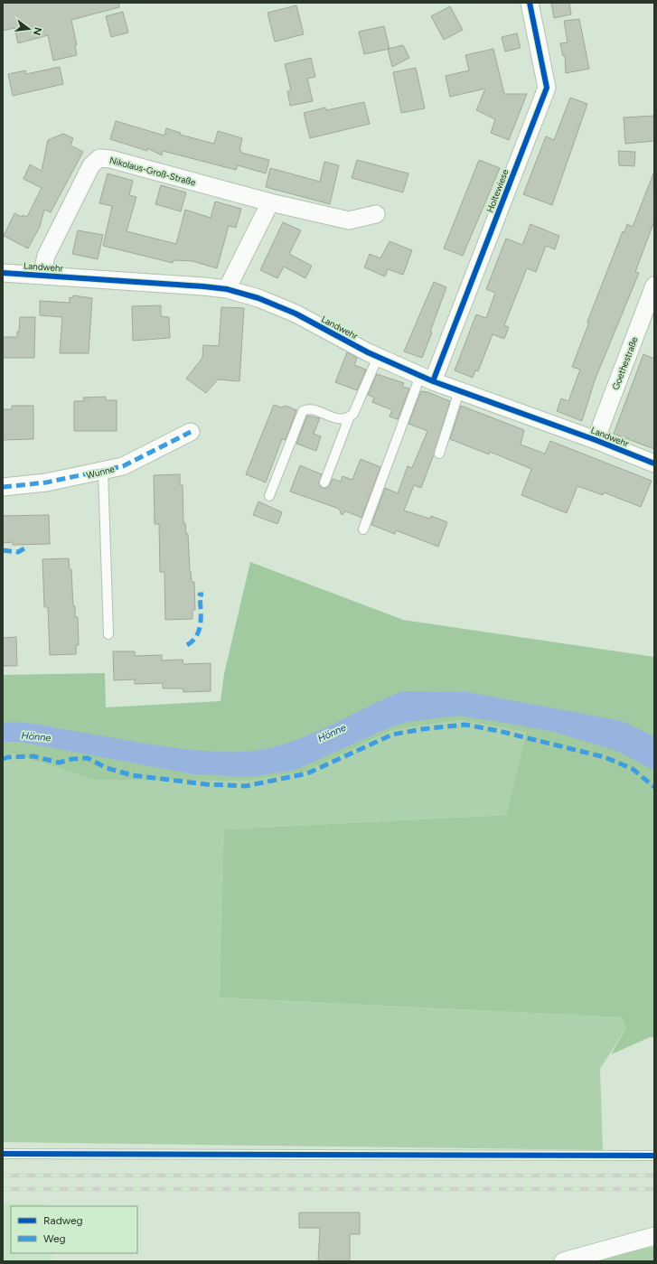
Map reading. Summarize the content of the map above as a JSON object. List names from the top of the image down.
{
  "streets": {
    "street": [
      "Nikolaus-Groß-Straße",
      "Holtewiese",
      "Landwehr",
      "Goethestraße",
      "Wunne"
    ]
  },
  "crossings": [
    ["Nikolaus-Groß-Straße", "Landwehr"],
    ["Holtewiese", "Landwehr"],
    ["Landwehr", "Goethestraße"]
  ],
  "water": ["Hönne"],
  "legend": ["Radweg", "Weg"],
  "north": "right"
}
